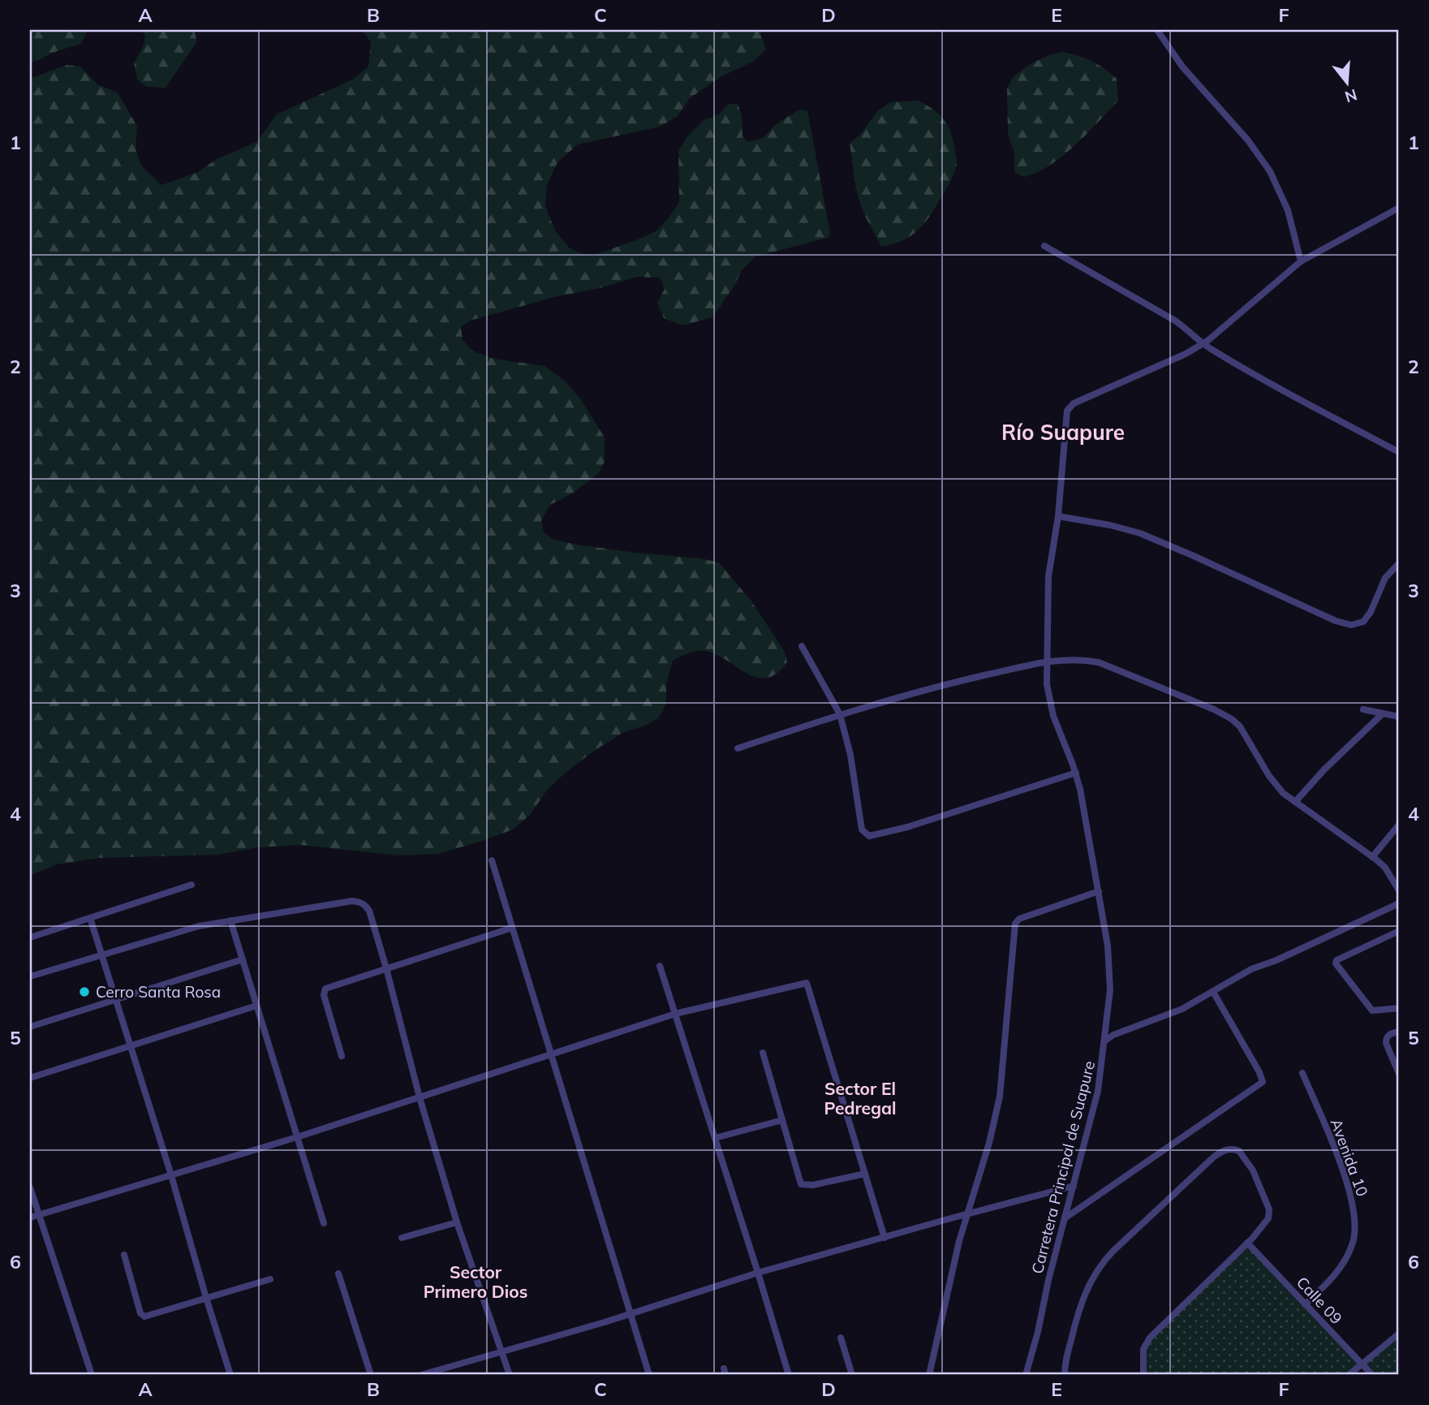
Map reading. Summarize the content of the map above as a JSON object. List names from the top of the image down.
{
  "streets": {
    "street": ["Avenida 10", "Carretera Principal de Suapure", "Calle 09"]
  },
  "crossings": [
    ["Avenida 10", "Calle 09"]
  ],
  "districts": ["Río Suapure", "Sector El Pedregal", "Sector Primero Dios"],
  "places": ["Cerro Santa Rosa"],
  "north": "bottom",
  "grid": {
    "columns": [
      "A",
      "B",
      "C",
      "D",
      "E",
      "F"
    ],
    "rows": [
      "1",
      "2",
      "3",
      "4",
      "5",
      "6"
    ]
  }
}
